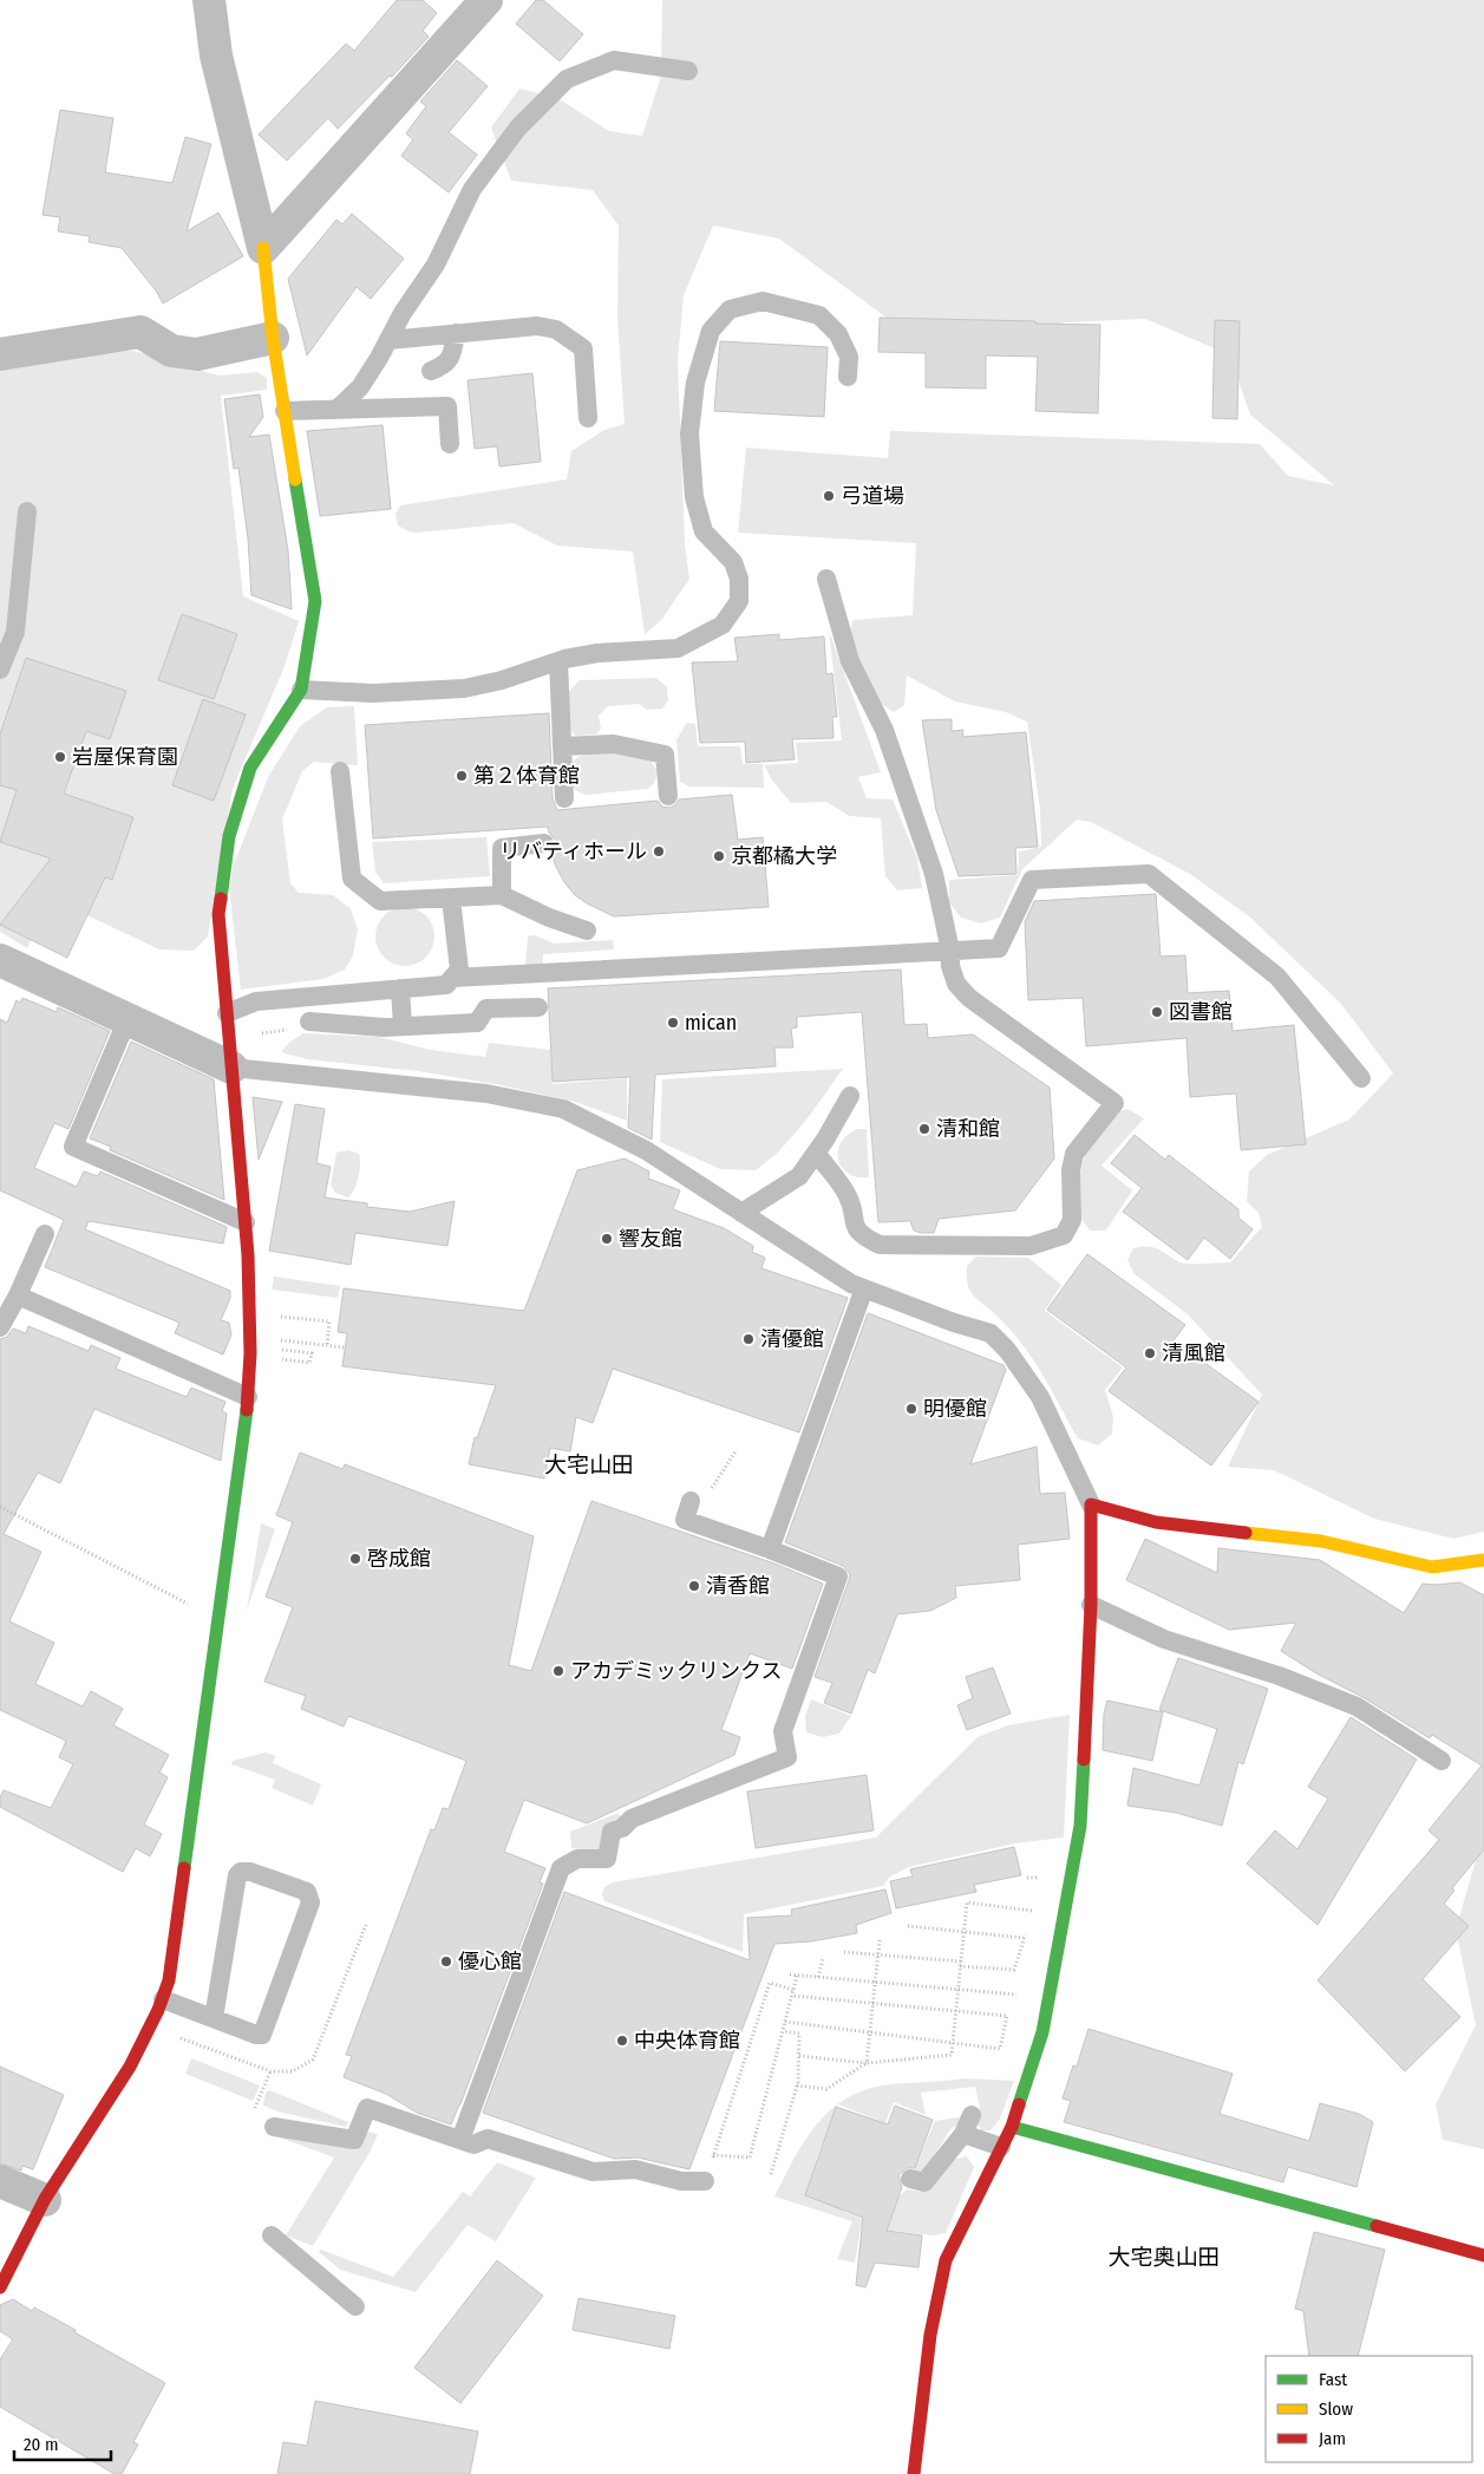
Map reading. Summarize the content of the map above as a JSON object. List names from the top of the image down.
{
  "districts": ["大宅山田", "大宅奥山田"],
  "places": [
    "弓道場",
    "岩屋保育園",
    "第２体育館",
    "リバティホール",
    "京都橘大学",
    "図書館",
    "mican",
    "清和館",
    "響友館",
    "清優館",
    "清風館",
    "明優館",
    "啓成館",
    "清香館",
    "アカデミックリンクス",
    "優心館",
    "中央体育館"
  ],
  "legend": ["Fast", "Slow", "Jam"],
  "scale_bar": "20 m"
}
